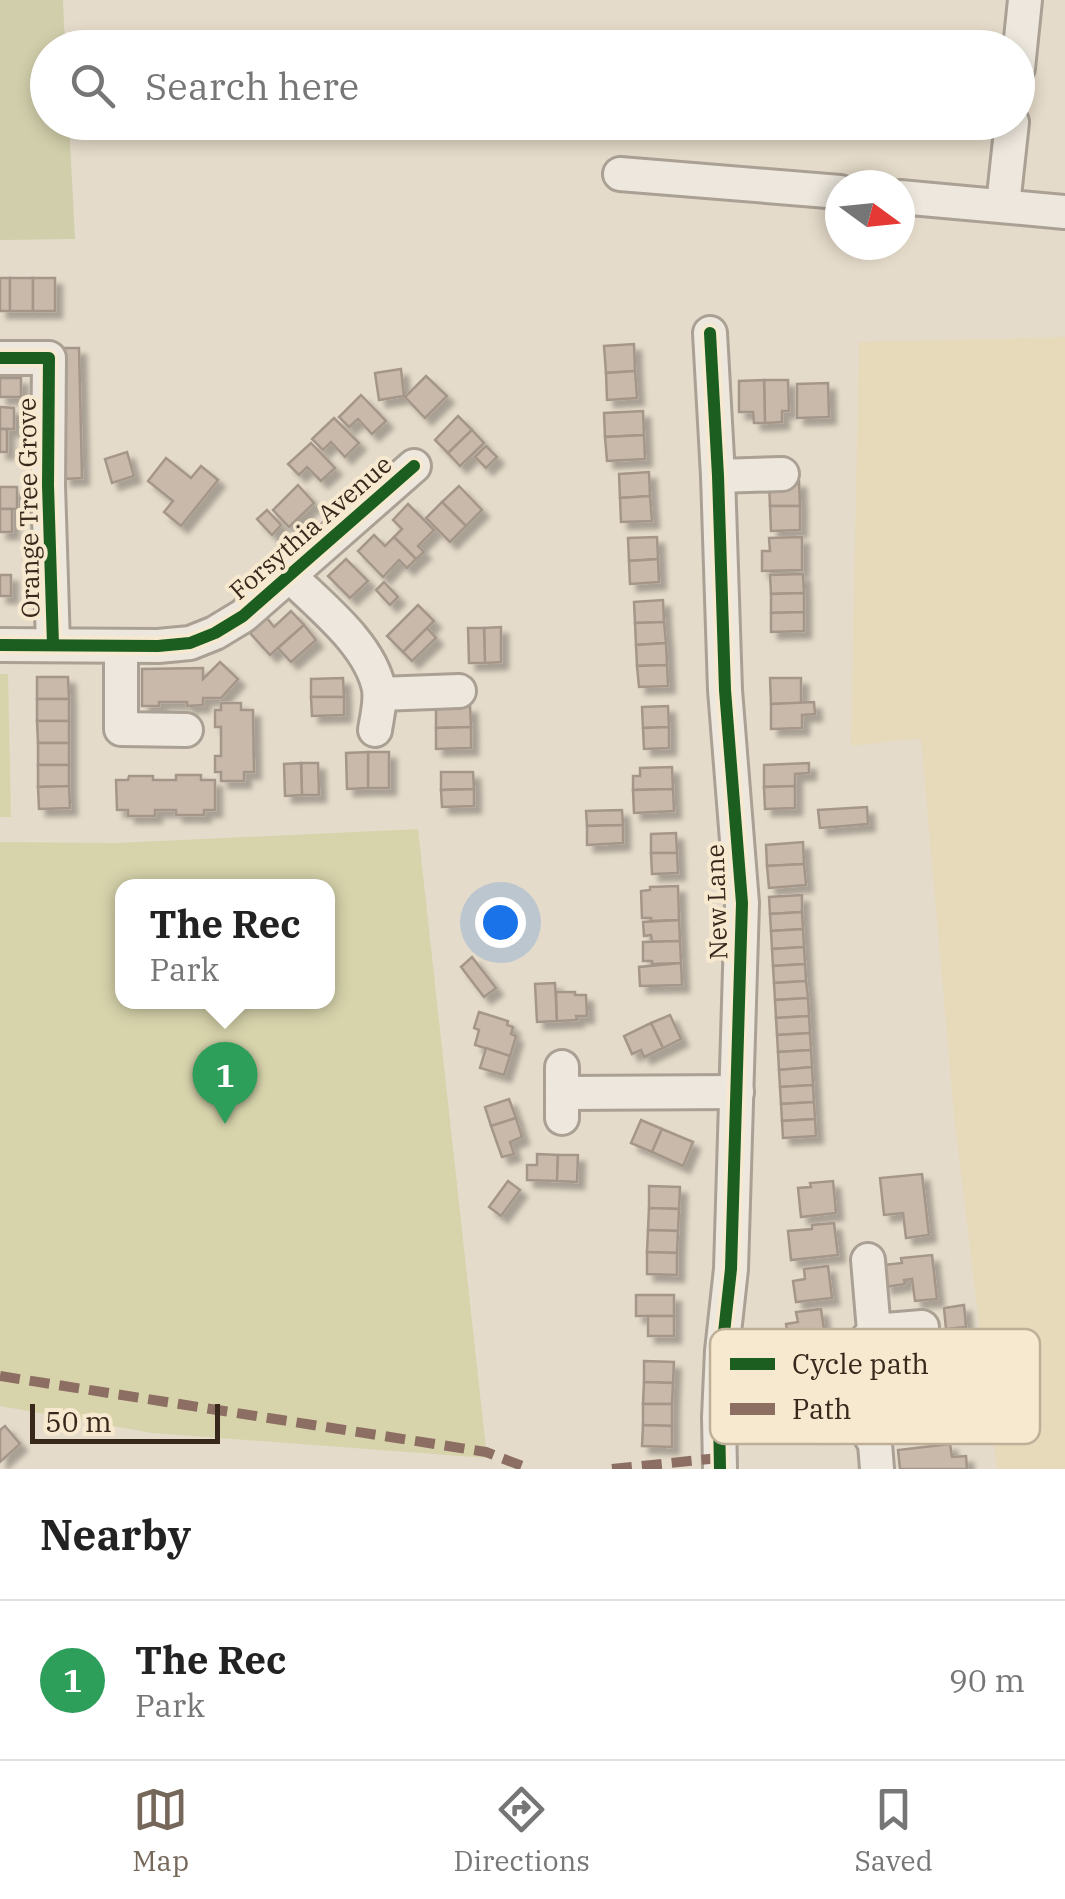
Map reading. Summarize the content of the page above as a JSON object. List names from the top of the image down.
{
  "streets": {
    "street": ["Orange Tree Grove", "Forsythia Avenue", "New Lane"]
  },
  "crossings": [
    ["Orange Tree Grove", "Forsythia Avenue"]
  ],
  "legend": ["Cycle path", "Path"],
  "scale_bar": "50 m",
  "north": "right",
  "page": {
    "search": "Search here",
    "popup": ["The Rec", "Park"],
    "pins": "1",
    "scale": "50 m",
    "heading": "Nearby",
    "list": [
      {
        "mark": "1",
        "name": "The Rec",
        "note": "Park",
        "value": "90 m"
      }
    ],
    "nav": ["Map", "Directions", "Saved"]
  }
}
